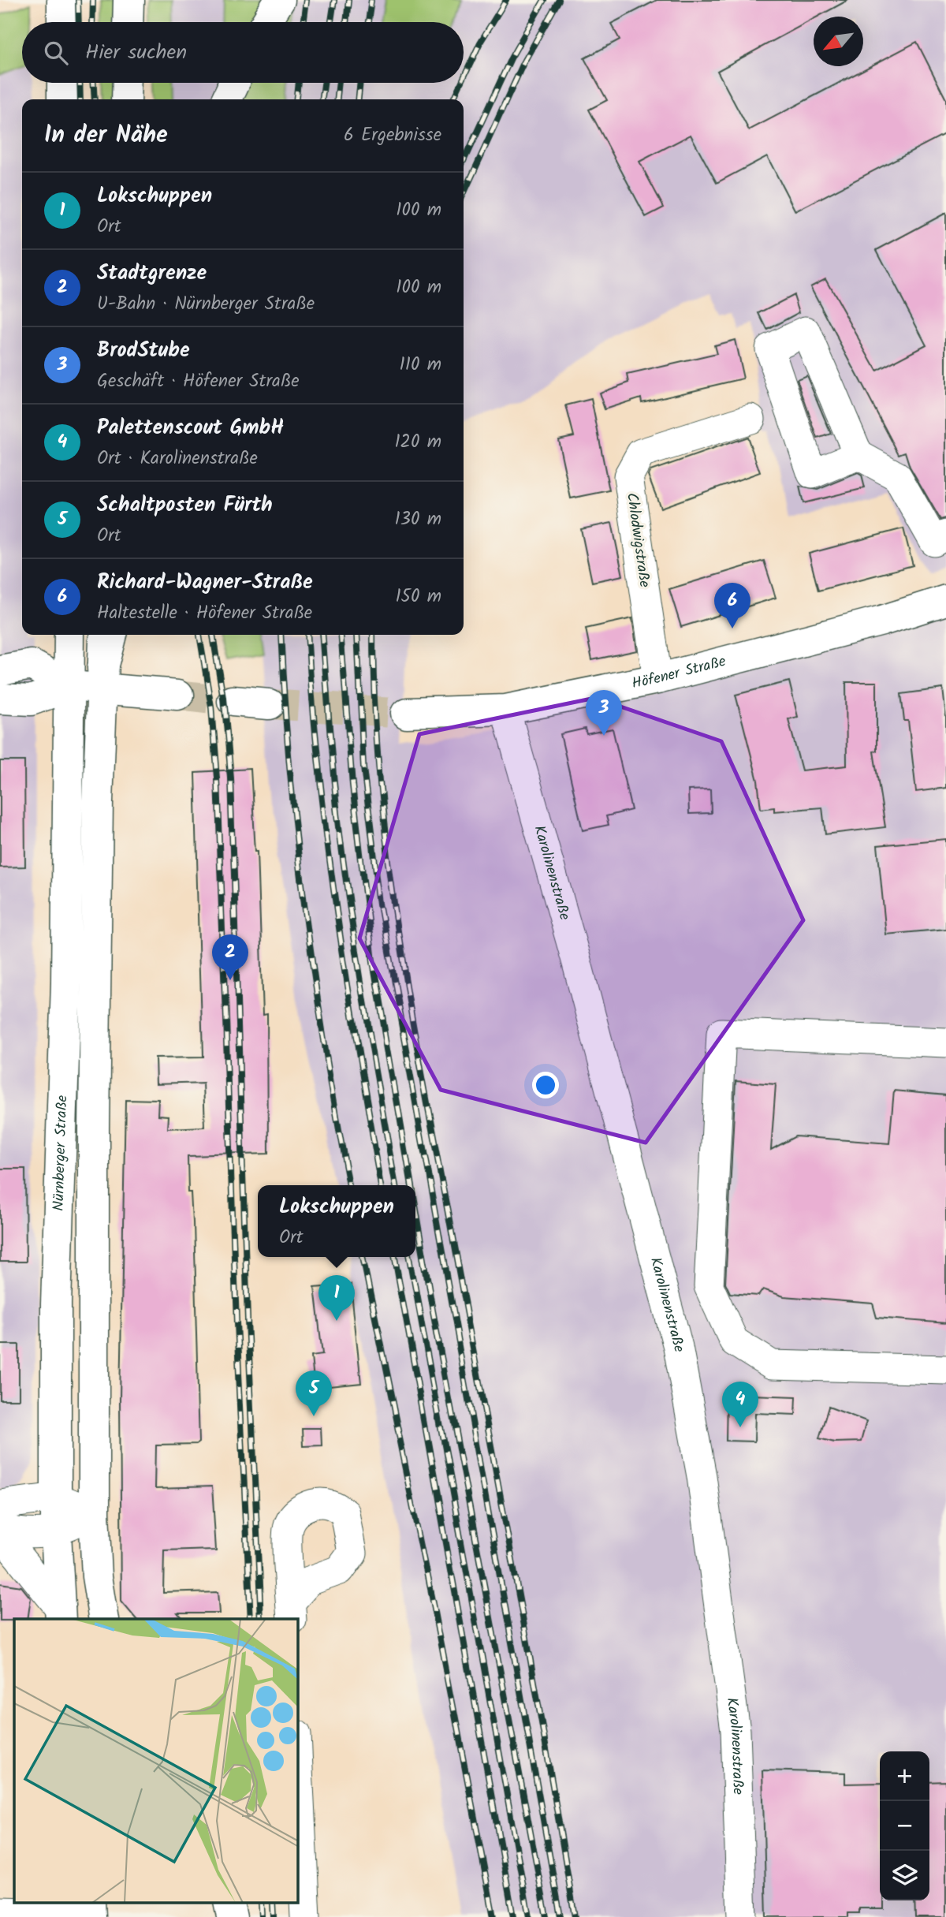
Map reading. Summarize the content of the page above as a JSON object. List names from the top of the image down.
{
  "streets": {
    "main road": ["Höfener Straße", "Nürnberger Straße"],
    "street": ["Chlodwigstraße", "Karolinenstraße"]
  },
  "crossings": [
    ["Chlodwigstraße", "Höfener Straße"],
    ["Höfener Straße", "Karolinenstraße"]
  ],
  "north": "bottom left",
  "page": {
    "search": "Hier suchen",
    "heading": ["In der Nähe", "6 Ergebnisse"],
    "list": [
      {
        "mark": "1",
        "name": "Lokschuppen",
        "note": "Ort",
        "value": "100 m"
      },
      {
        "mark": "2",
        "name": "Stadtgrenze",
        "note": "U-Bahn · Nürnberger Straße",
        "value": "100 m"
      },
      {
        "mark": "3",
        "name": "BrodStube",
        "note": "Geschäft · Höfener Straße",
        "value": "110 m"
      },
      {
        "mark": "4",
        "name": "Palettenscout GmbH",
        "note": "Ort · Karolinenstraße",
        "value": "120 m"
      },
      {
        "mark": "5",
        "name": "Schaltposten Fürth",
        "note": "Ort",
        "value": "130 m"
      },
      {
        "mark": "6",
        "name": "Richard-Wagner-Straße",
        "note": "Haltestelle · Höfener Straße",
        "value": "150 m"
      }
    ],
    "pins": [
      "6",
      "3",
      "2",
      "1",
      "5",
      "4"
    ],
    "popup": ["Lokschuppen", "Ort"],
    "map_buttons": ["+", "−"]
  }
}
